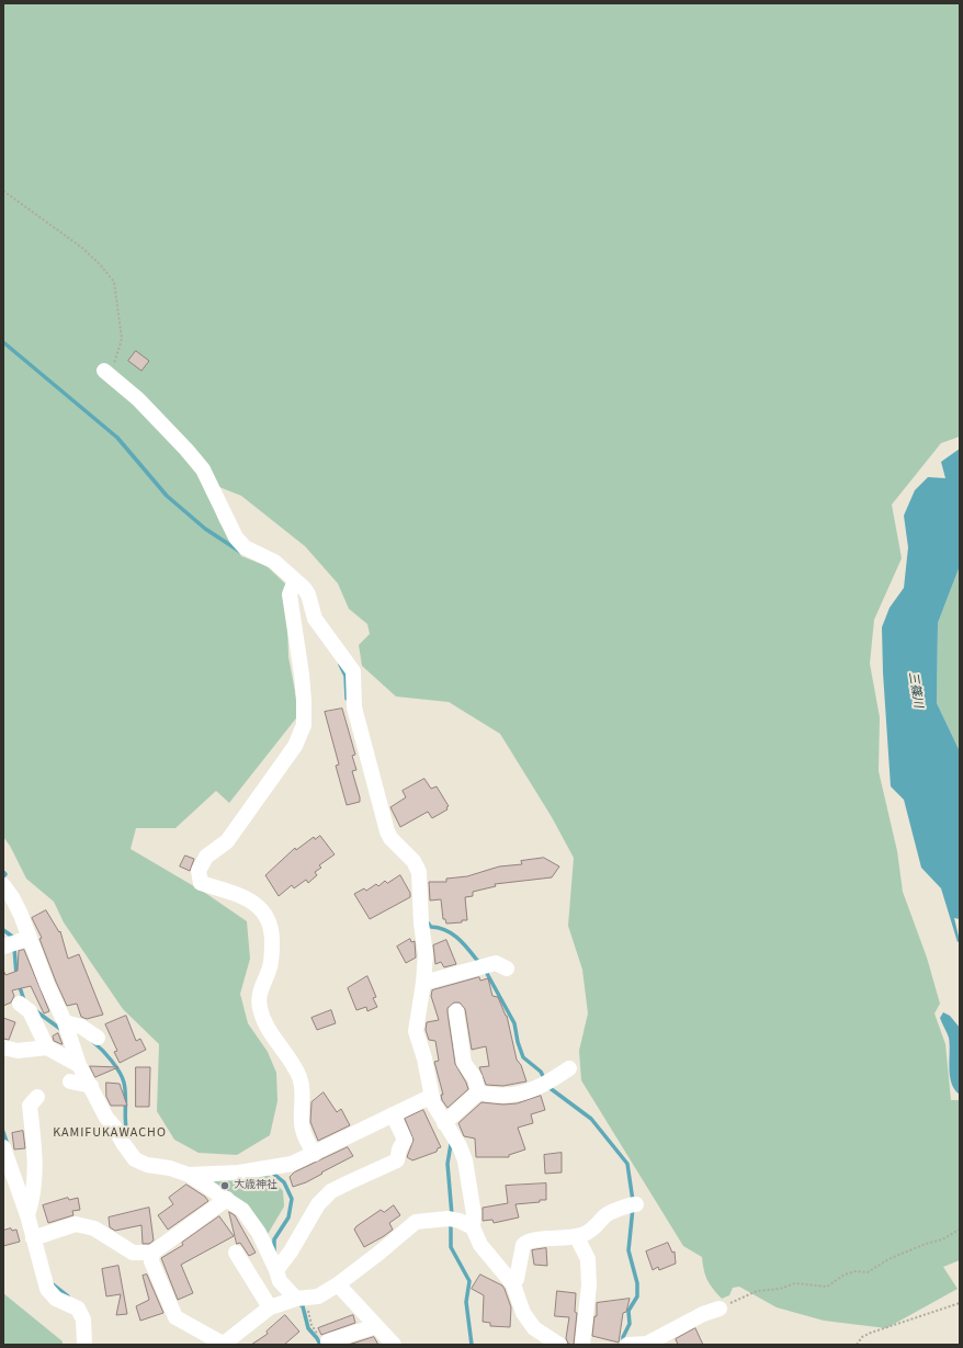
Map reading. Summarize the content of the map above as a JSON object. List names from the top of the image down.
{
  "districts": ["KAMIFUKAWACHO"],
  "water": ["三篠川"],
  "places": ["大歳神社"]
}
